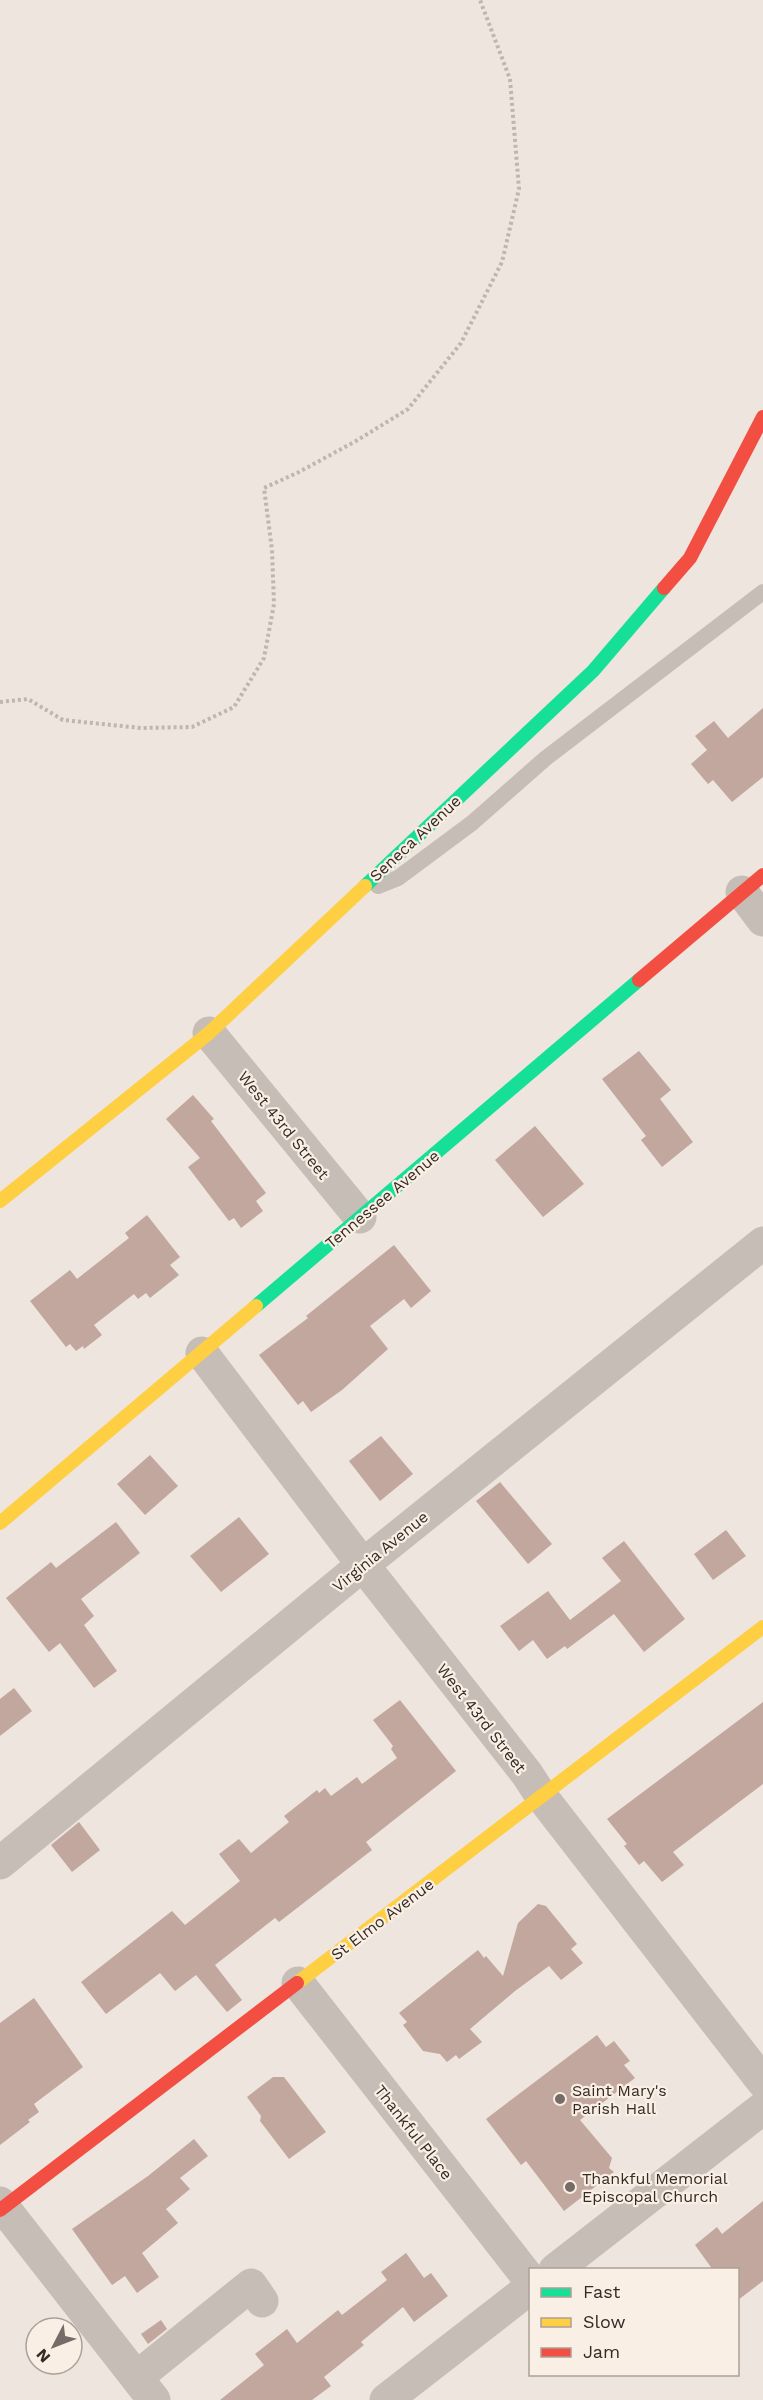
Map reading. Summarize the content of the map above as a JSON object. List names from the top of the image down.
{
  "streets": {
    "street": [
      "Seneca Avenue",
      "West 43rd Street",
      "Tennessee Avenue",
      "Virginia Avenue",
      "St Elmo Avenue",
      "Thankful Place"
    ]
  },
  "crossings": [
    ["Seneca Avenue", "West 43rd Street"],
    ["West 43rd Street", "Tennessee Avenue"],
    ["West 43rd Street", "Virginia Avenue"],
    ["West 43rd Street", "St Elmo Avenue"],
    ["St Elmo Avenue", "Thankful Place"]
  ],
  "places": ["Saint Mary's Parish Hall", "Thankful Memorial Episcopal Church"],
  "legend": ["Fast", "Slow", "Jam"],
  "north": "bottom left"
}
